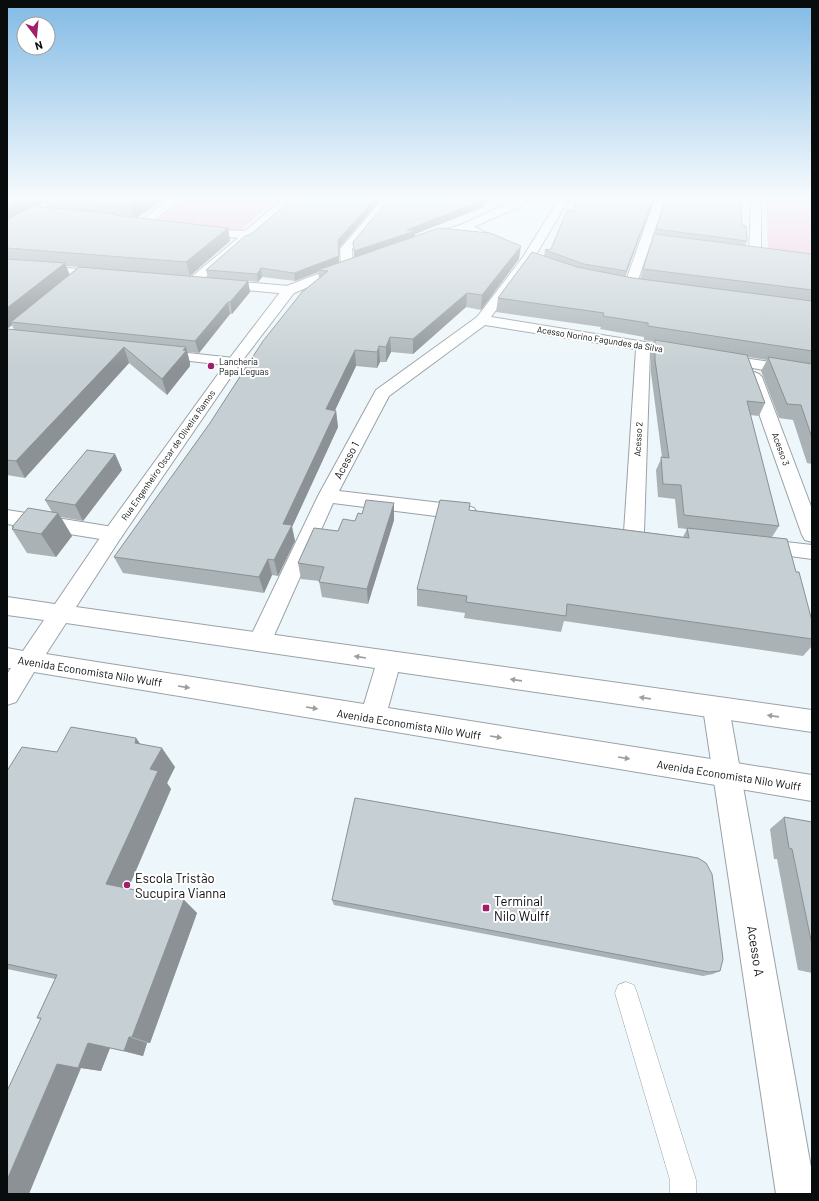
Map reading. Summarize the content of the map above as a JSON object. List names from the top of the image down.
{
  "streets": {
    "street": [
      "Acesso Norino Fagundes da Silva",
      "Acesso 2",
      "Acesso 3",
      "Rua Engenheiro Oscar de Oliveira Ramos",
      "Acesso 1",
      "Avenida Economista Nilo Wulff",
      "Acesso A"
    ]
  },
  "crossings": [
    ["Acesso Norino Fagundes da Silva", "Acesso 2"],
    ["Acesso Norino Fagundes da Silva", "Acesso 1"],
    ["Rua Engenheiro Oscar de Oliveira Ramos", "Avenida Economista Nilo Wulff"],
    ["Avenida Economista Nilo Wulff", "Acesso A"]
  ],
  "places": {
    "other": ["Lancheria Papa Leguas", "Escola Tristão Sucupira Vianna"],
    "transit": ["Terminal Nilo Wulff"]
  },
  "north": "bottom"
}
